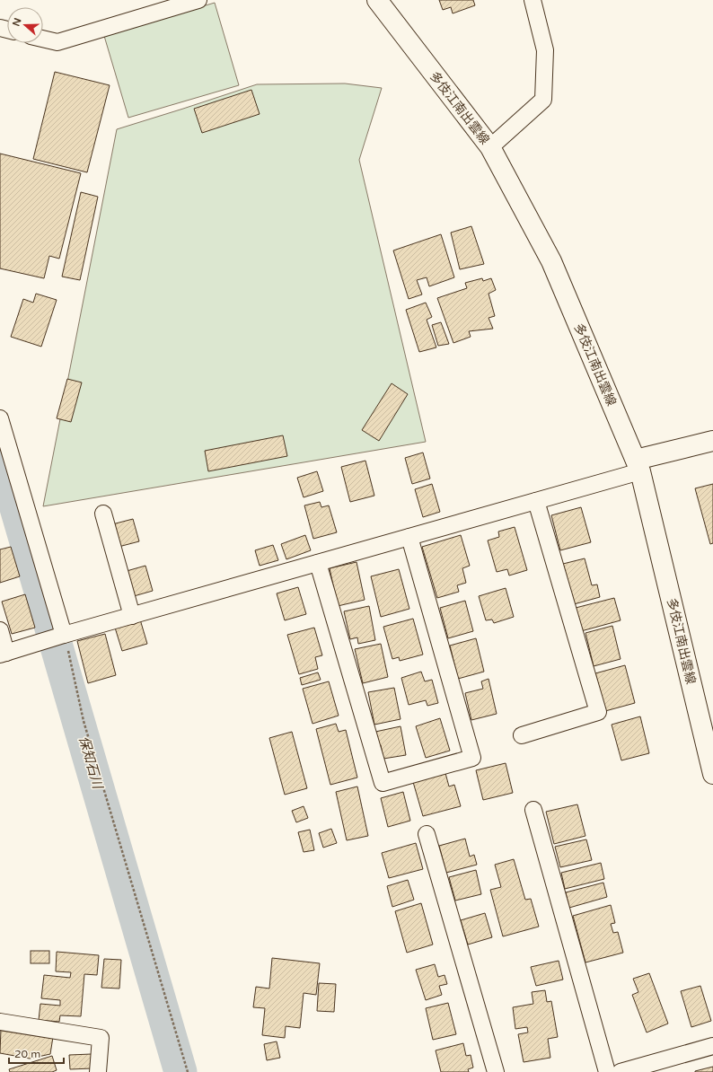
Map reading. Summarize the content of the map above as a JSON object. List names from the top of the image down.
{
  "streets": {
    "main road": ["多伎江南出雲線"]
  },
  "water": ["保知石川"],
  "scale_bar": "20 m",
  "north": "left"
}
